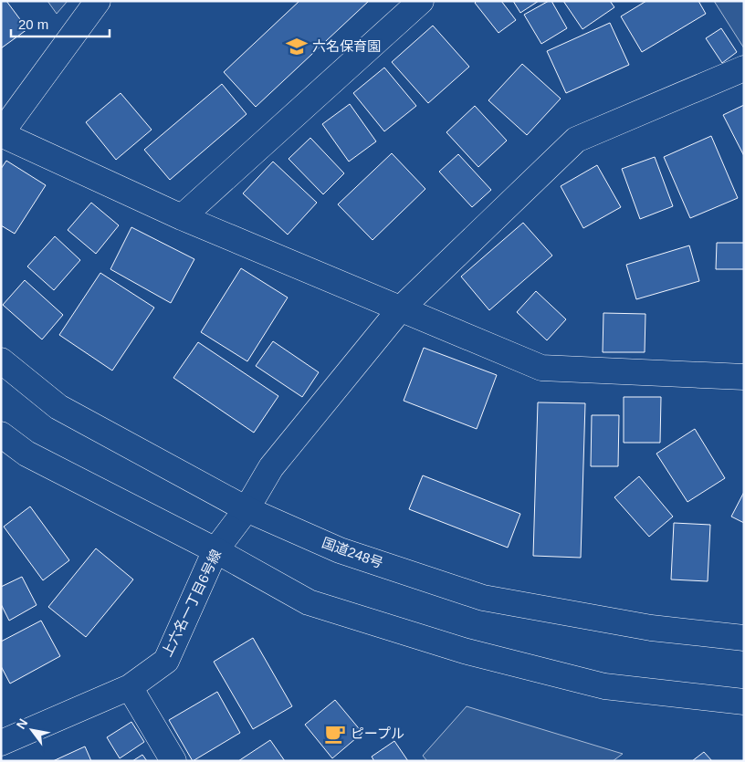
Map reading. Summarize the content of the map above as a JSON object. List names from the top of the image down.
{
  "streets": {
    "main road": ["国道248号", "上六名一丁目6号線"]
  },
  "crossings": [
    ["国道248号", "上六名一丁目6号線"]
  ],
  "places": {
    "school or university": ["六名保育園"],
    "cafe": ["ピープル"]
  },
  "scale_bar": "20 m",
  "north": "top left"
}
